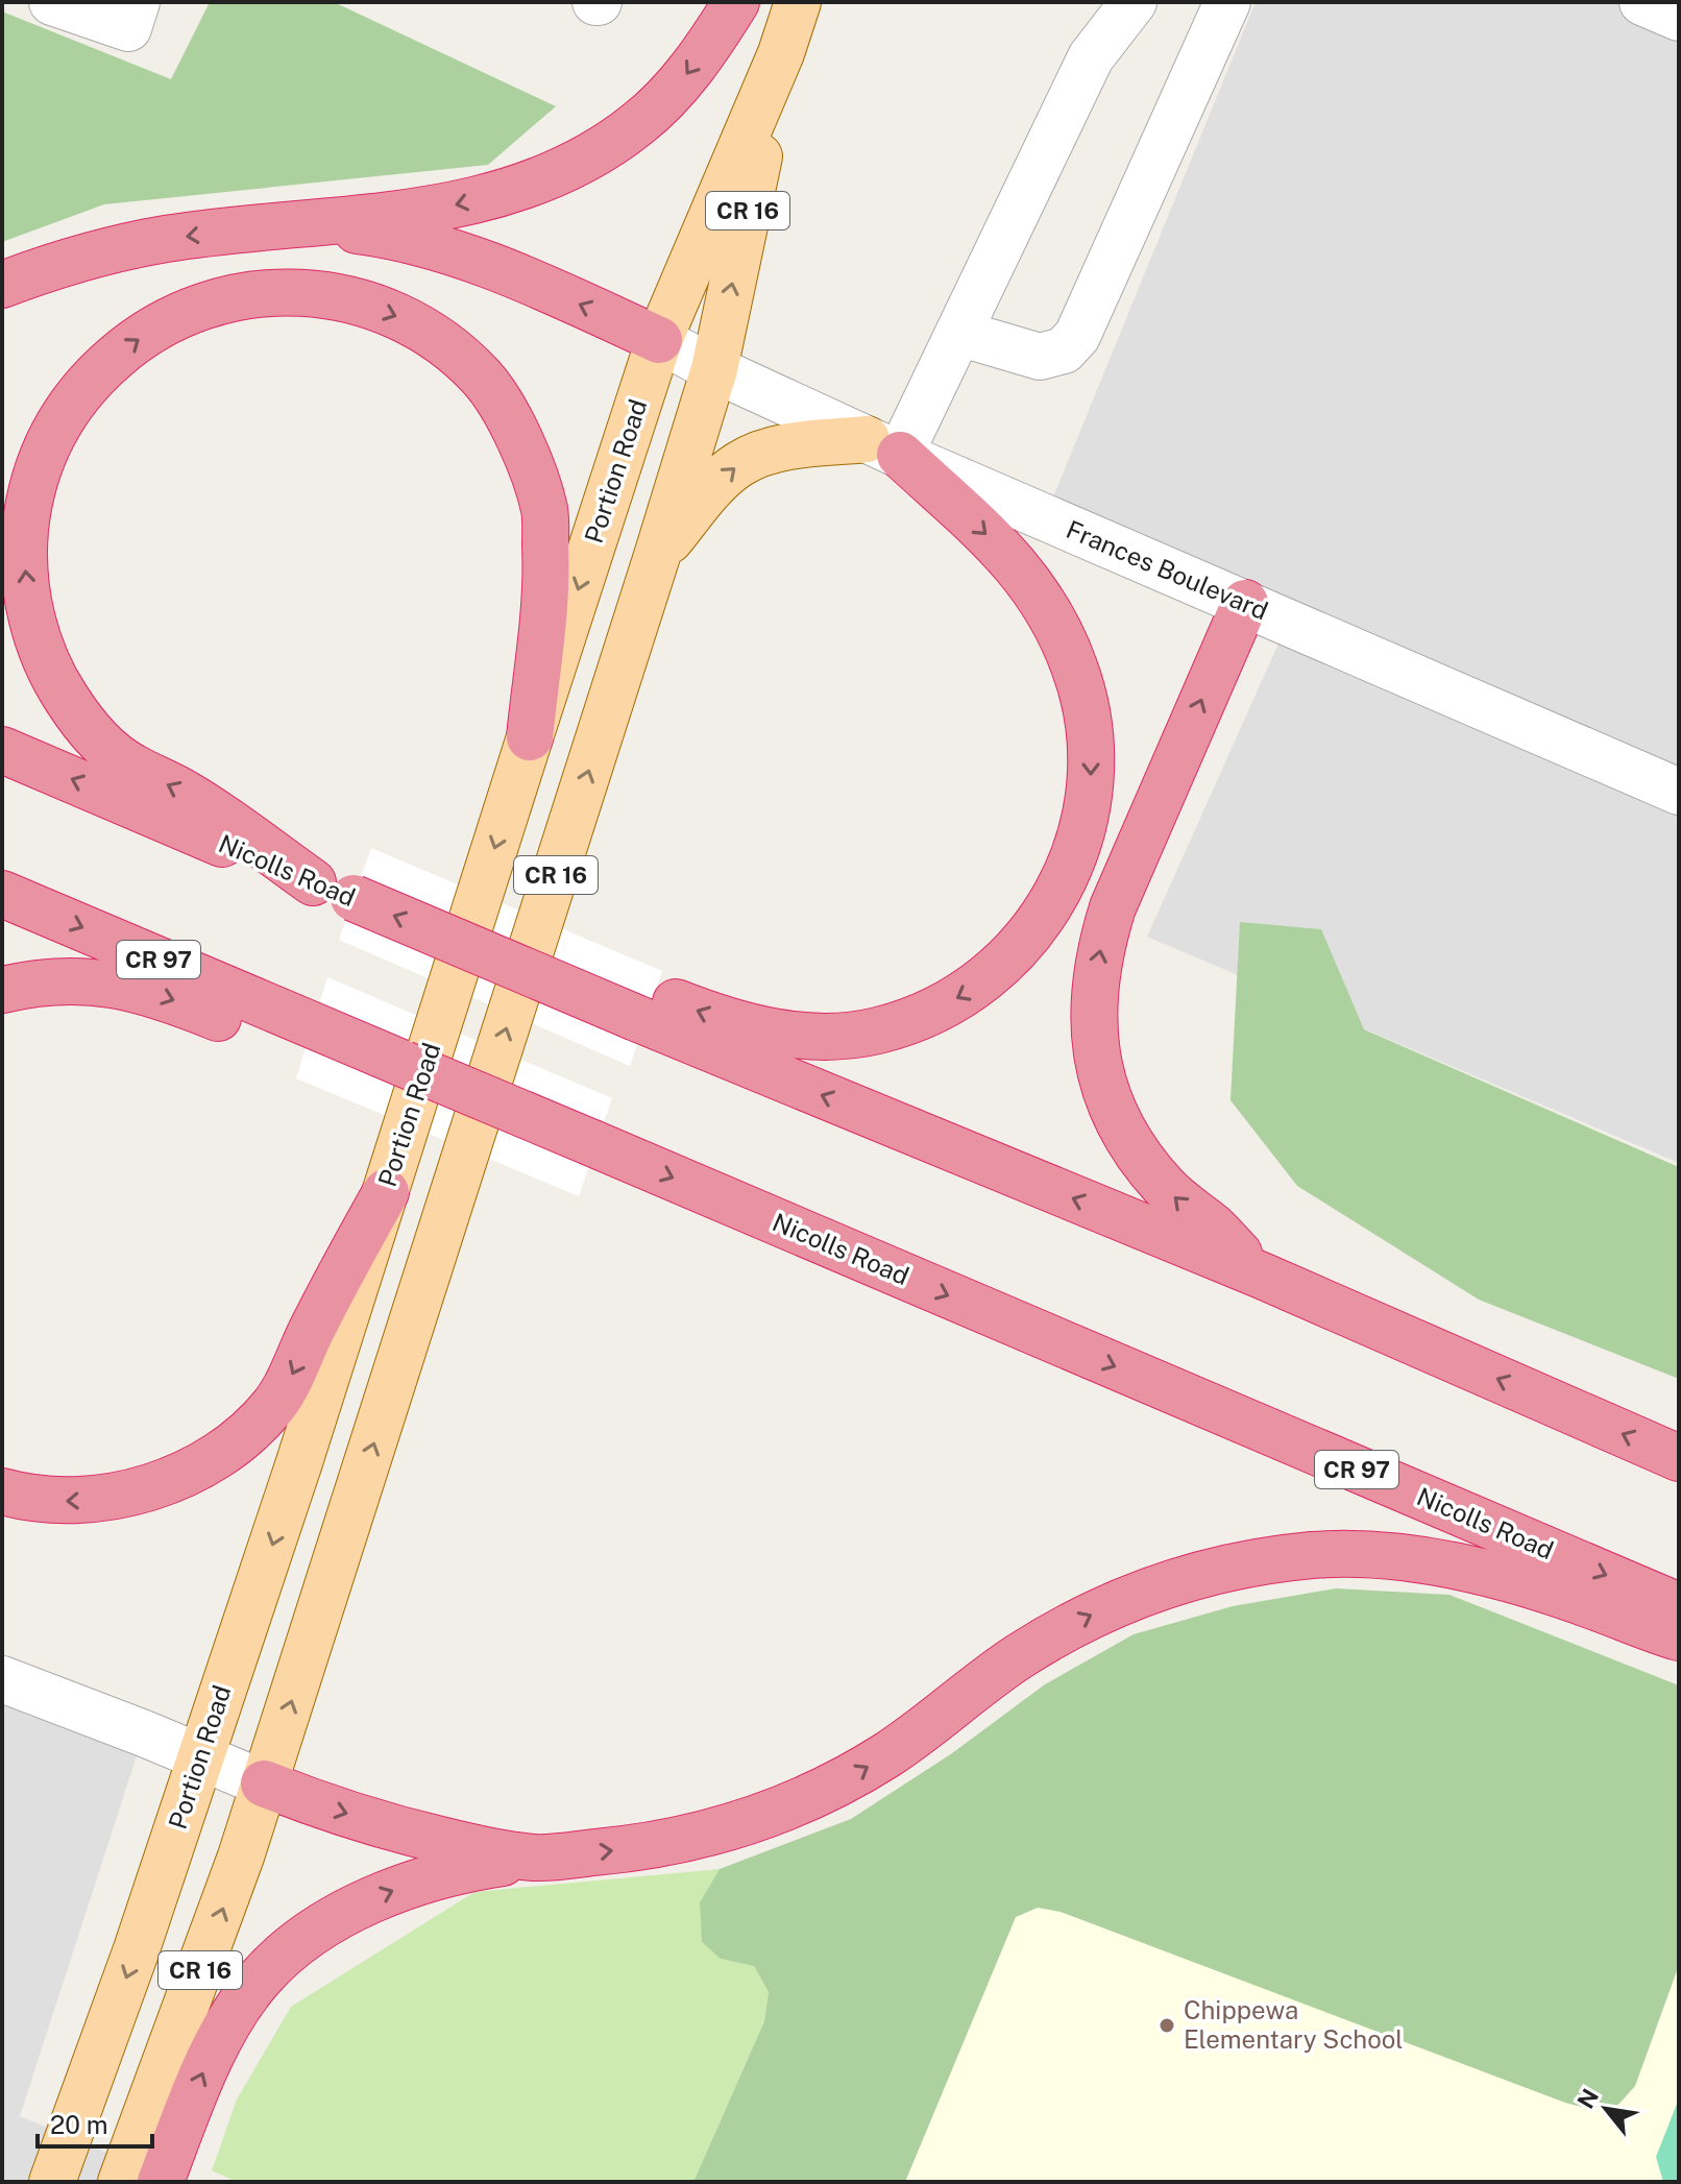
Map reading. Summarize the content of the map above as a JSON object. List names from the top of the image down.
{
  "streets": {
    "highway": ["Nicolls Road", "CR 97"],
    "main road": ["CR 16", "Portion Road"],
    "street": ["Frances Boulevard"]
  },
  "crossings": [
    ["Portion Road", "Frances Boulevard"],
    ["Nicolls Road", "CR 97"]
  ],
  "places": ["Chippewa Elementary School"],
  "scale_bar": "20 m",
  "north": "top left"
}
